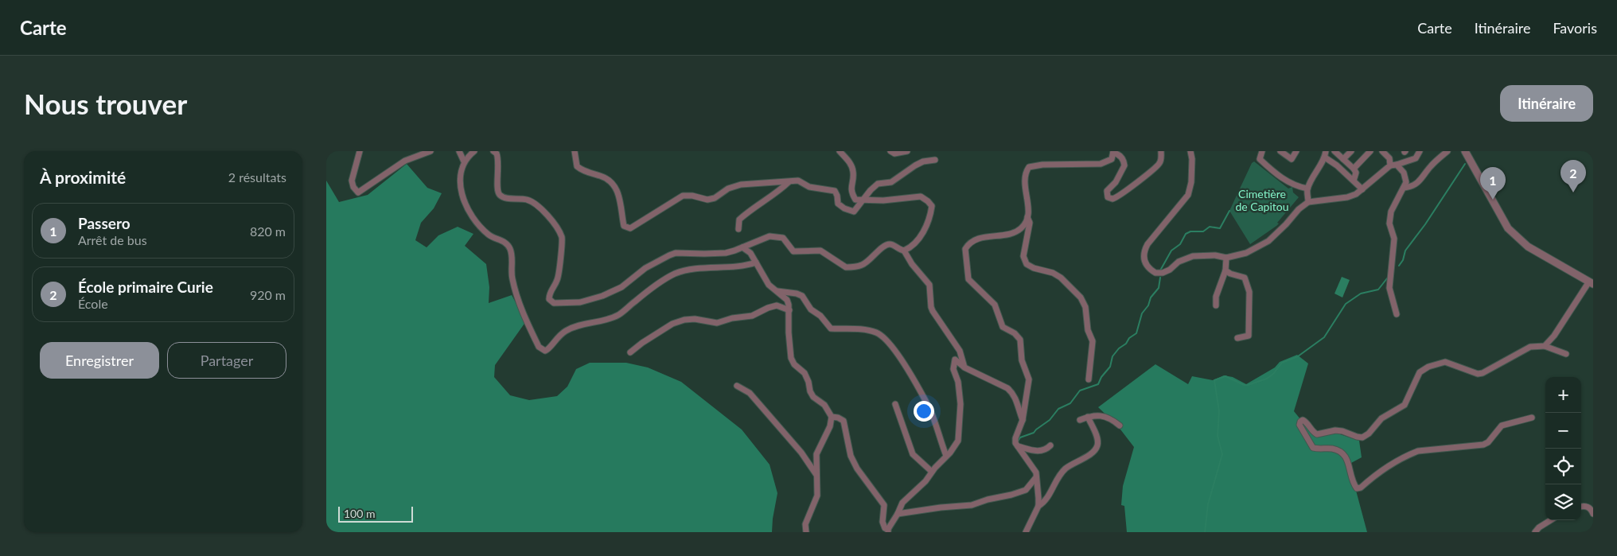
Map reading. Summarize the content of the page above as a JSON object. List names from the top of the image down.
{
  "parks": ["Cimetière de Capitou"],
  "scale_bar": "100 m",
  "page": {
    "header": "Carte",
    "nav": ["Carte", "Itinéraire", "Favoris"],
    "buttons": [
      "Itinéraire",
      ["Enregistrer", "Partager"]
    ],
    "title": "Nous trouver",
    "heading": ["À proximité", "2 résultats"],
    "pins": ["2", "1"],
    "list": [
      {
        "mark": "1",
        "name": "Passero",
        "note": "Arrêt de bus",
        "value": "820 m"
      },
      {
        "mark": "2",
        "name": "École primaire Curie",
        "note": "École",
        "value": "920 m"
      }
    ],
    "map_buttons": ["+", "−"],
    "scale": "100 m"
  }
}
